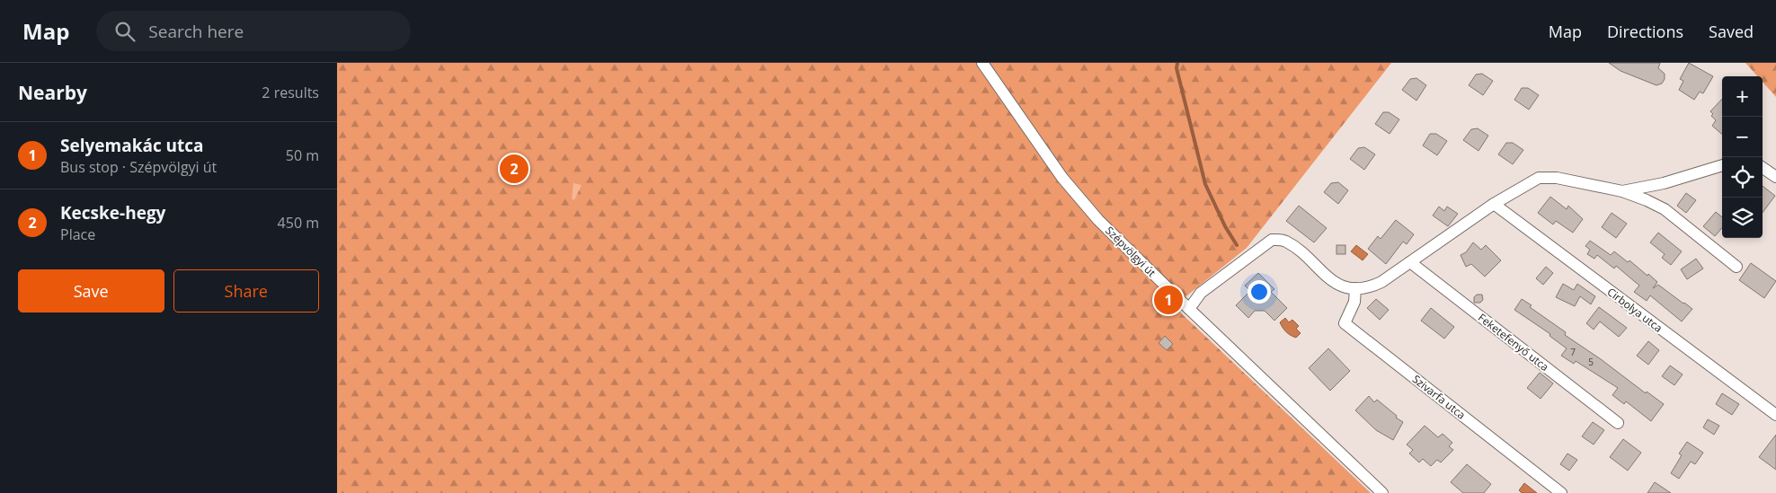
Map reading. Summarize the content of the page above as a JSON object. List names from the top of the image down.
{
  "streets": {
    "street": [
      "Szépvölgyi út",
      "Cirbolya utca",
      "Feketefenyő utca",
      "Szivarfa utca"
    ]
  },
  "house_numbers": ["7", "5"],
  "page": {
    "header": "Map",
    "search": "Search here",
    "nav": ["Map", "Directions", "Saved"],
    "heading": ["Nearby", "2 results"],
    "map_buttons": ["+", "−"],
    "list": [
      {
        "mark": "1",
        "name": "Selyemakác utca",
        "note": "Bus stop · Szépvölgyi út",
        "value": "50 m"
      },
      {
        "mark": "2",
        "name": "Kecske-hegy",
        "note": "Place",
        "value": "450 m"
      }
    ],
    "pins": ["2", "1"],
    "buttons": ["Save", "Share"]
  }
}
